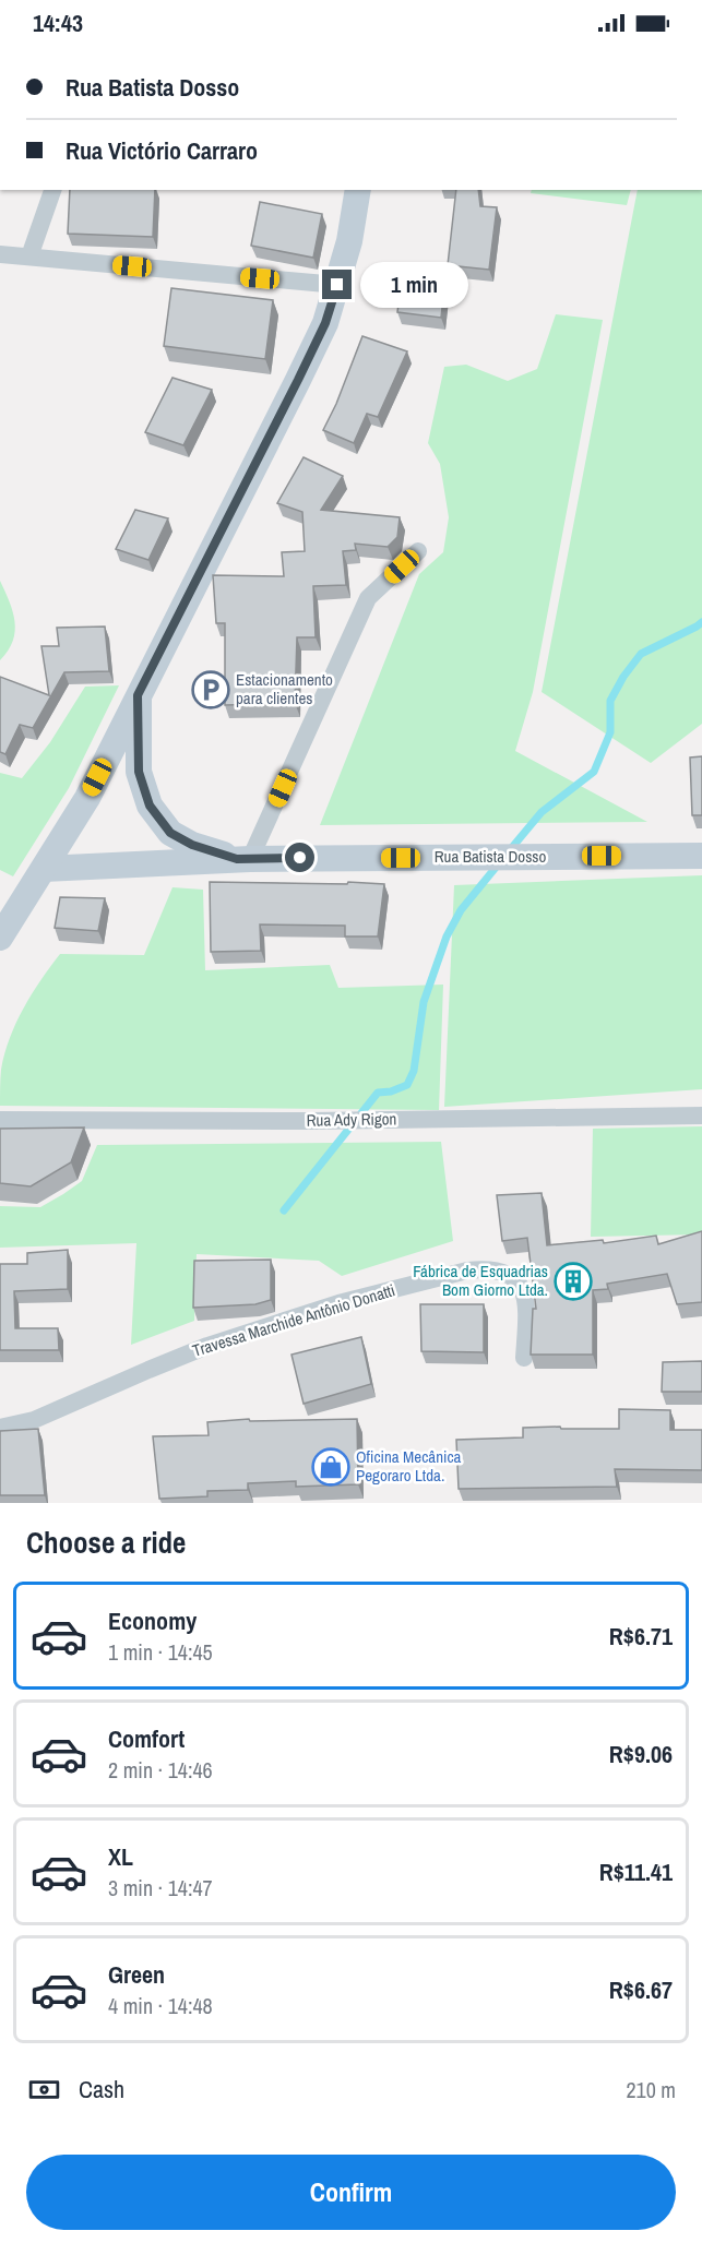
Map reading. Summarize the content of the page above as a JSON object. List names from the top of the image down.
{
  "streets": {
    "main road": ["Rua Batista Dosso"],
    "street": ["Rua Ady Rigon", "Travessa Marchide Antônio Donatti"]
  },
  "places": {
    "parking": ["Estacionamento para clientes"],
    "building": ["Fábrica de Esquadrias Bom Giorno Ltda."],
    "shop": ["Oficina Mecânica Pegoraro Ltda."]
  },
  "page": {
    "status": "14:43",
    "banner": ["Rua Batista Dosso", "Rua Victório Carraro"],
    "bubble": "1 min",
    "heading": "Choose a ride",
    "list": [
      {
        "name": "Economy",
        "note": "1 min · 14:45",
        "value": "R$6.71"
      },
      {
        "name": "Comfort",
        "note": "2 min · 14:46",
        "value": "R$9.06"
      },
      {
        "name": "XL",
        "note": "3 min · 14:47",
        "value": "R$11.41"
      },
      {
        "name": "Green",
        "note": "4 min · 14:48",
        "value": "R$6.67"
      }
    ],
    "pay": ["Cash", "210 m"],
    "buttons": "Confirm"
  }
}
